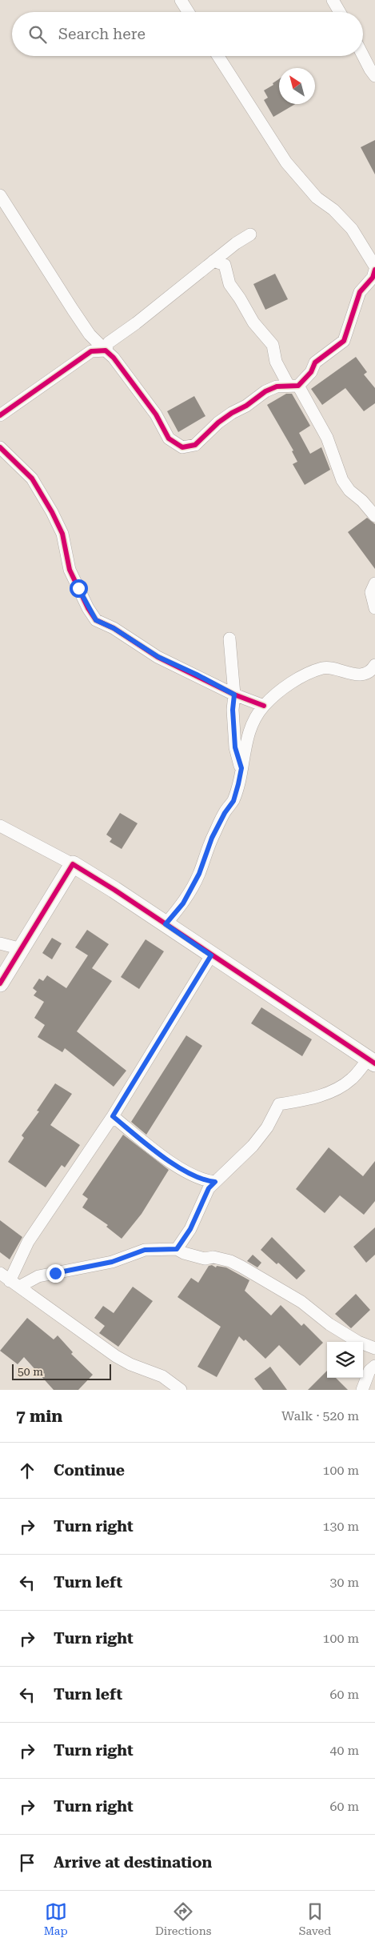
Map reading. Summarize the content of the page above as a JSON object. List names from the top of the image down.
{
  "scale_bar": "50 m",
  "north": "top left",
  "page": {
    "search": "Search here",
    "scale": "50 m",
    "heading": ["7 min", "Walk · 520 m"],
    "list": [
      ["Continue", "100 m"],
      ["Turn right", "130 m"],
      ["Turn left", "30 m"],
      ["Turn right", "100 m"],
      ["Turn left", "60 m"],
      ["Turn right", "40 m"],
      ["Turn right", "60 m"],
      "Arrive at destination"
    ],
    "nav": ["Map", "Directions", "Saved"]
  }
}
